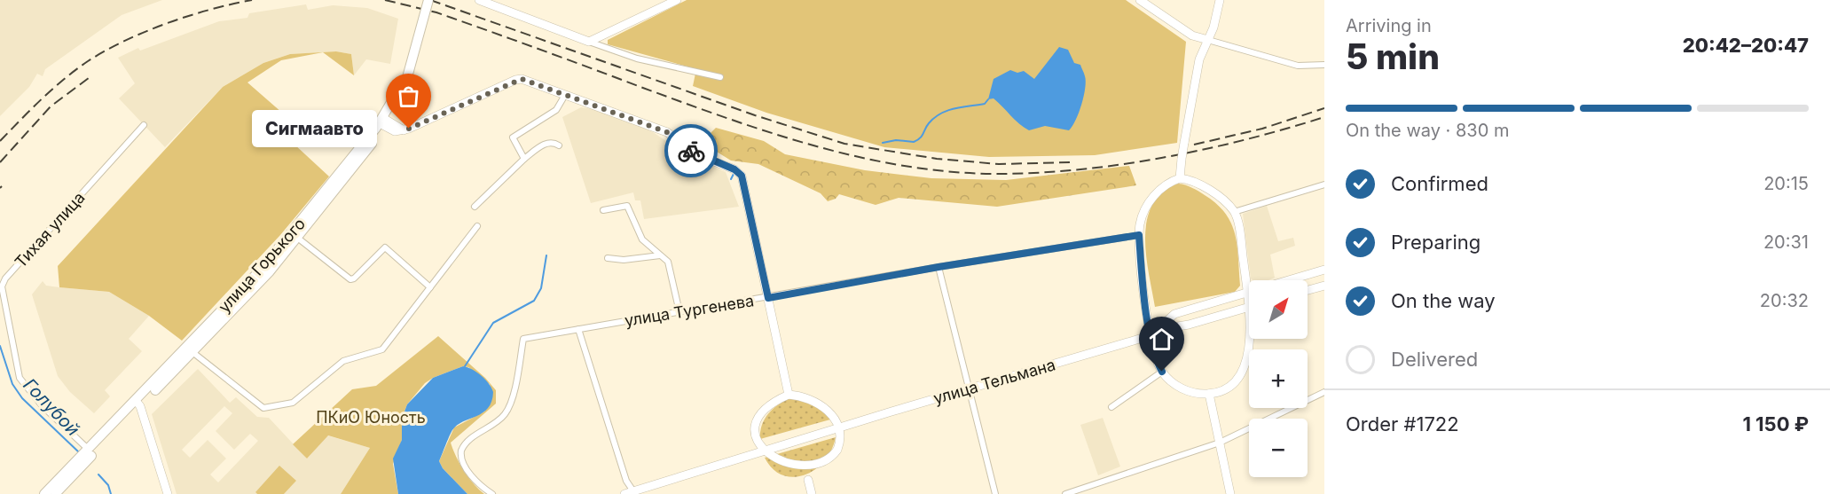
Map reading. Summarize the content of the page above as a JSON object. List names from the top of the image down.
{
  "streets": {
    "main road": ["улица Горького"],
    "street": ["Тихая улица", "улица Тургенева", "улица Тельмана"]
  },
  "crossings": [
    ["Тихая улица", "улица Горького"]
  ],
  "water": ["Голубой"],
  "parks": ["ПКиО Юность"],
  "places": ["Сигмаавто"],
  "north": "top right",
  "page": {
    "heading": ["5 min", "Arriving in", "20:42–20:47"],
    "panel": ["Order #1722", "1 150 ₽"],
    "bar": "On the way · 830 m",
    "bubble": "Сигмаавто",
    "list": [
      ["Confirmed", "20:15"],
      ["Preparing", "20:31"],
      ["On the way", "20:32"],
      "Delivered"
    ],
    "map_buttons": ["+", "−"]
  }
}
